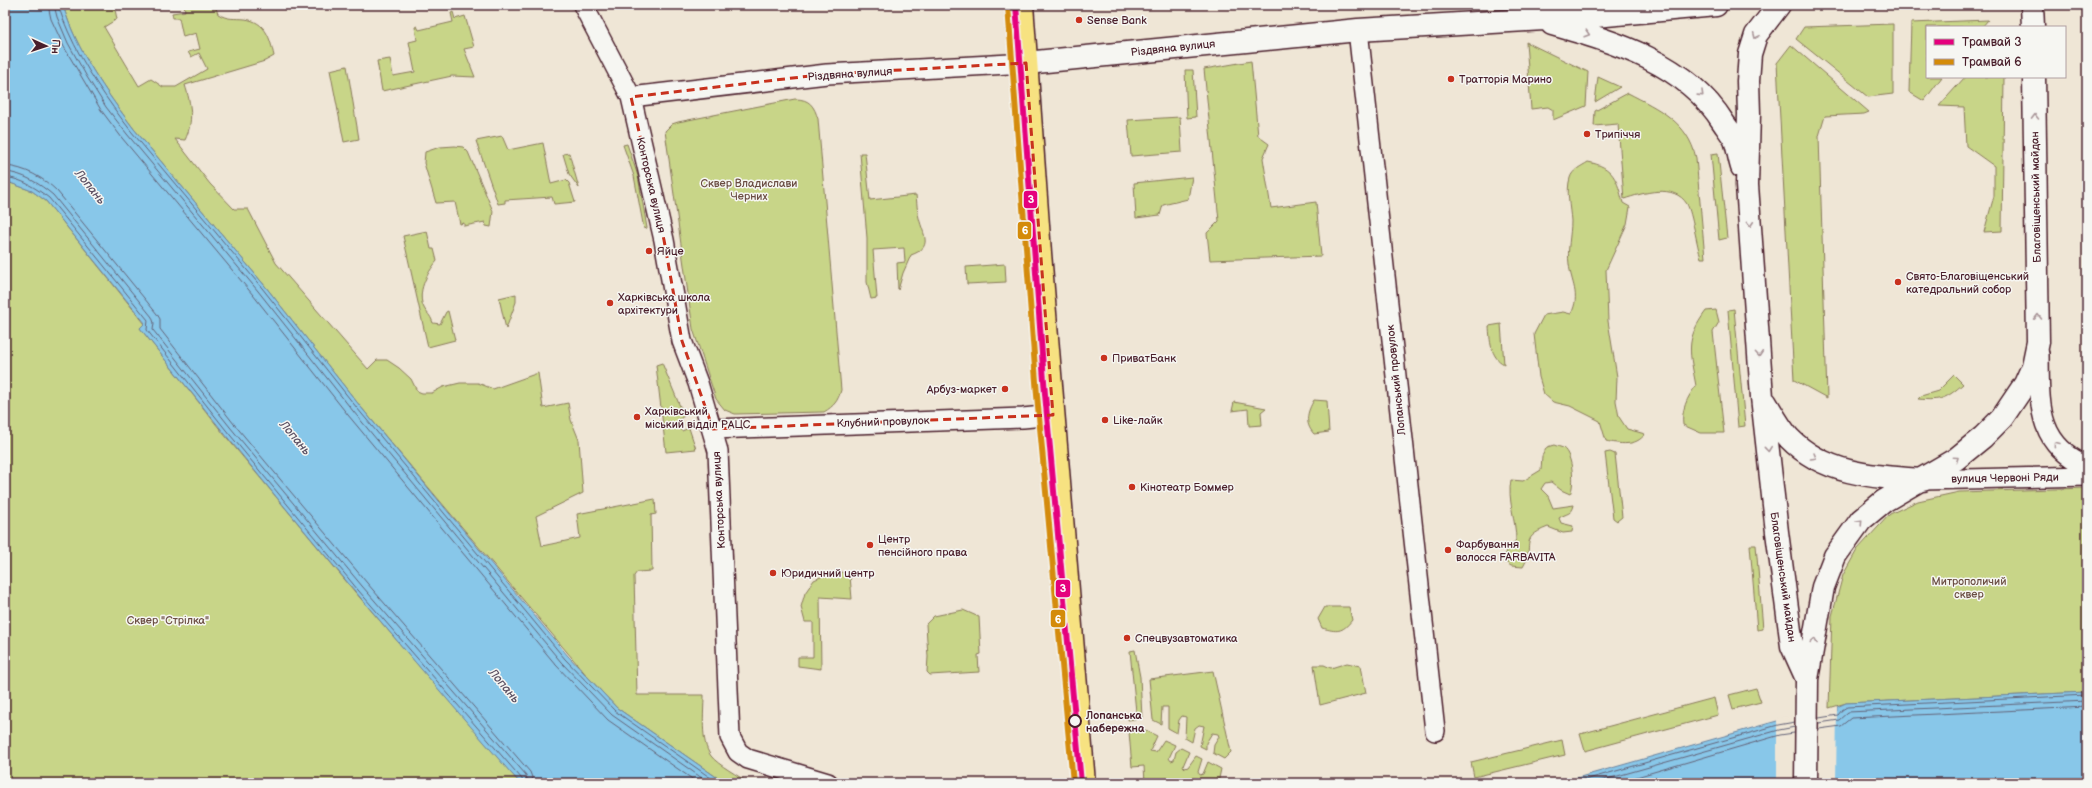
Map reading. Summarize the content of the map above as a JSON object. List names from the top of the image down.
{
  "streets": {
    "street": [
      "Різдвяна вулиця",
      "Конторська вулиця",
      "Благовіщенський майдан",
      "Лопанський провулок",
      "Клубний провулок",
      "вулиця Червоні Ряди"
    ]
  },
  "crossings": [
    ["Різдвяна вулиця", "Конторська вулиця"],
    ["Різдвяна вулиця", "Лопанський провулок"],
    ["Конторська вулиця", "Клубний провулок"],
    ["Благовіщенський майдан", "вулиця Червоні Ряди"]
  ],
  "water": ["Лопань"],
  "parks": ["Сквер Владислави Черних", "Митрополичий сквер", "Сквер \"Стрілка\""],
  "places": [
    "Sense Bank",
    "Тратторія Марино",
    "Трипіччя",
    "Яйце",
    "Свято-Благовіщенський катедральний собор",
    "Харківська школа архітектури",
    "ПриватБанк",
    "Арбуз-маркет",
    "Харківський міський відділ РАЦС",
    "Like-лайк",
    "Кінотеатр Боммер",
    "Центр пенсійного права",
    "Фарбування волосся FARBAVITA",
    "Юридичний центр",
    "Спецвузавтоматика",
    "Лопанська набережна"
  ],
  "lines": ["tram line 3", "tram line 6"],
  "legend": ["Трамвай 3", "Трамвай 6"],
  "north": "right"
}
